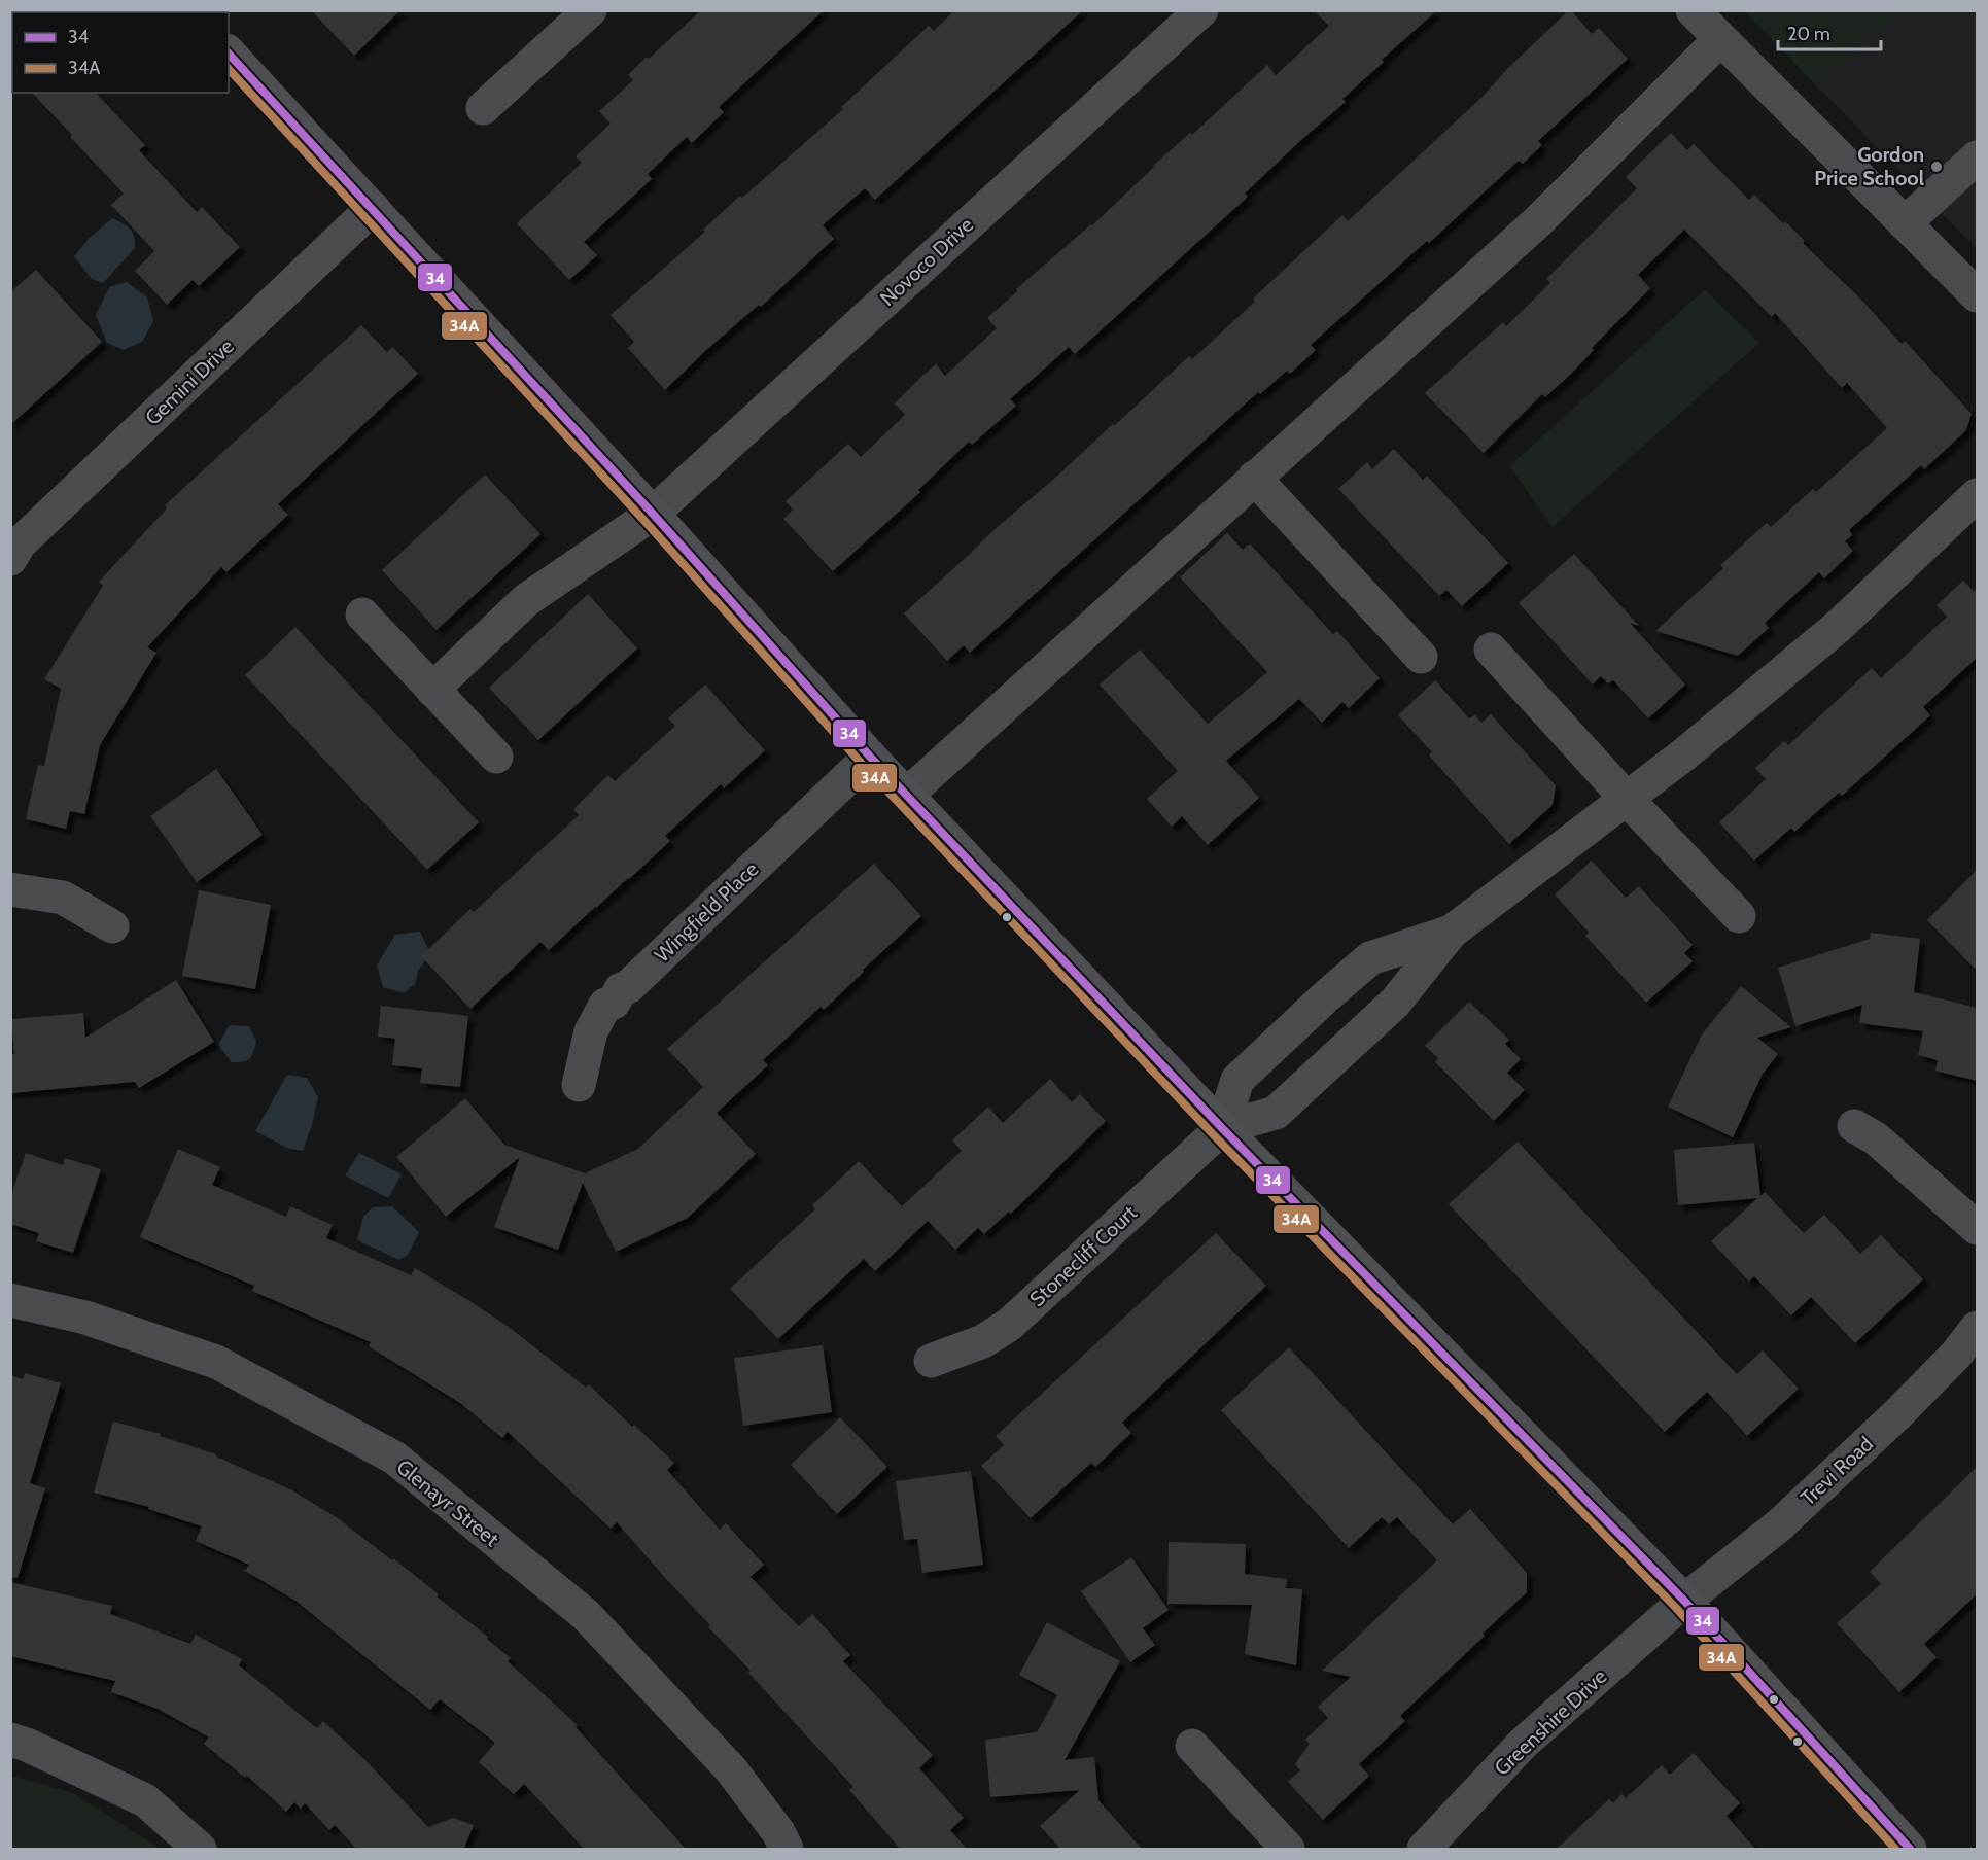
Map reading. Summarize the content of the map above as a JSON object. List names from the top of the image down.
{
  "streets": {
    "street": [
      "Novoco Drive",
      "Gemini Drive",
      "Wingfield Place",
      "Stonecliff Court",
      "Trevi Road",
      "Glenayr Street",
      "Greenshire Drive"
    ]
  },
  "crossings": [
    ["Trevi Road", "Greenshire Drive"]
  ],
  "places": ["Gordon Price School"],
  "lines": ["transit line 34", "transit line 34A"],
  "legend": ["34", "34A"],
  "scale_bar": "20 m"
}
